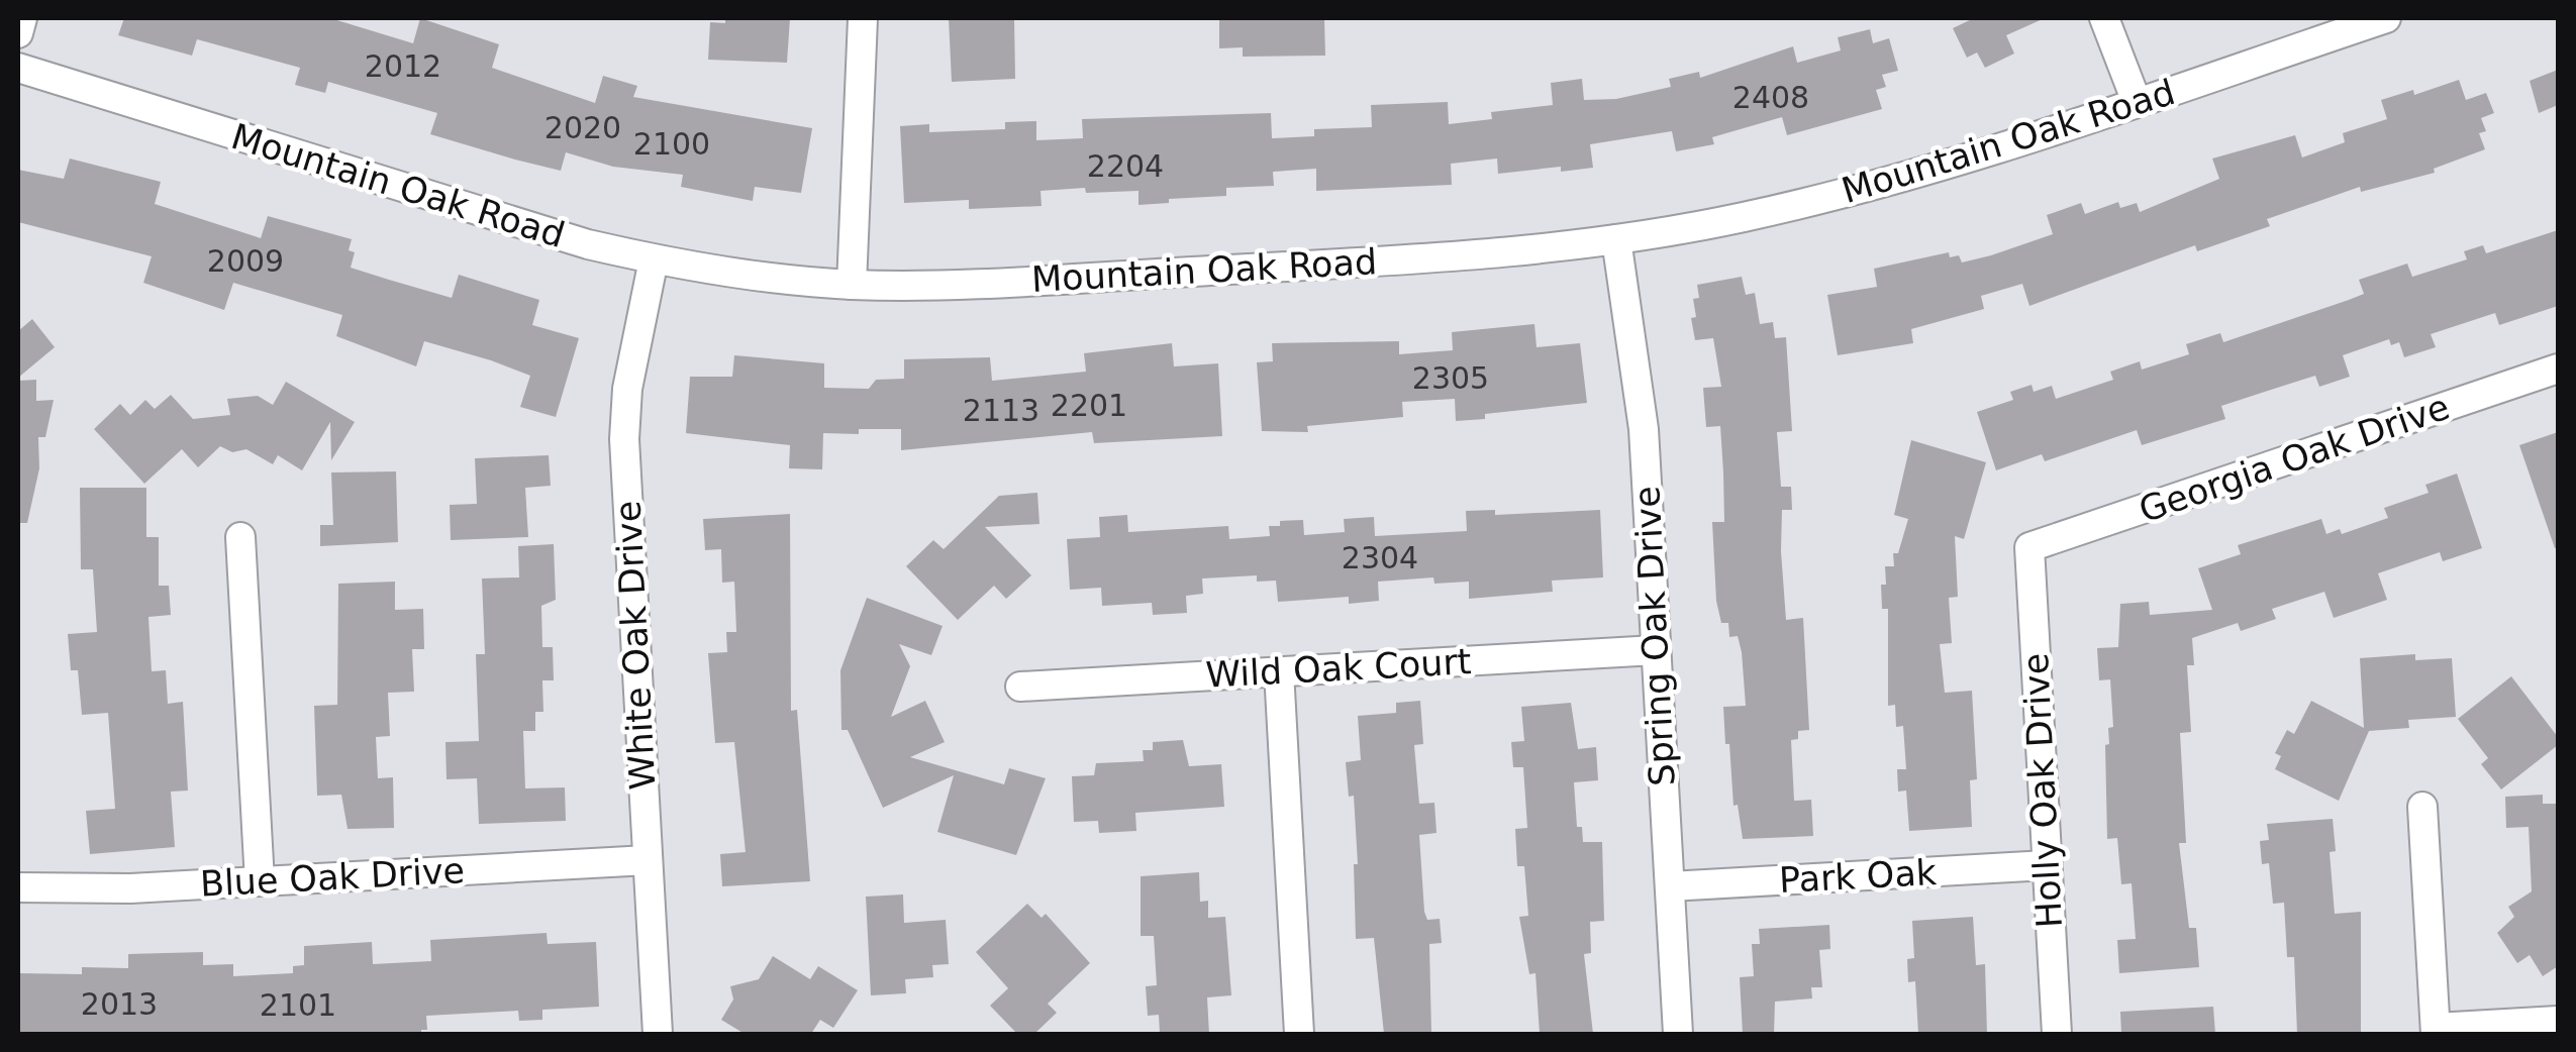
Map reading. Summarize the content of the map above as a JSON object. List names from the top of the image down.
{
  "streets": {
    "street": [
      "Mountain Oak Road",
      "Georgia Oak Drive",
      "Spring Oak Drive",
      "White Oak Drive",
      "Wild Oak Court",
      "Holly Oak Drive",
      "Park Oak",
      "Blue Oak Drive"
    ]
  },
  "crossings": [
    ["Mountain Oak Road", "Spring Oak Drive"],
    ["Mountain Oak Road", "White Oak Drive"],
    ["Georgia Oak Drive", "Holly Oak Drive"],
    ["Spring Oak Drive", "Wild Oak Court"],
    ["Spring Oak Drive", "Park Oak"],
    ["White Oak Drive", "Blue Oak Drive"],
    ["Holly Oak Drive", "Park Oak"]
  ],
  "house_numbers": [
    "2012",
    "2408",
    "2020",
    "2100",
    "2204",
    "2009",
    "2305",
    "2201",
    "2113",
    "2304",
    "2013",
    "2101"
  ]
}
